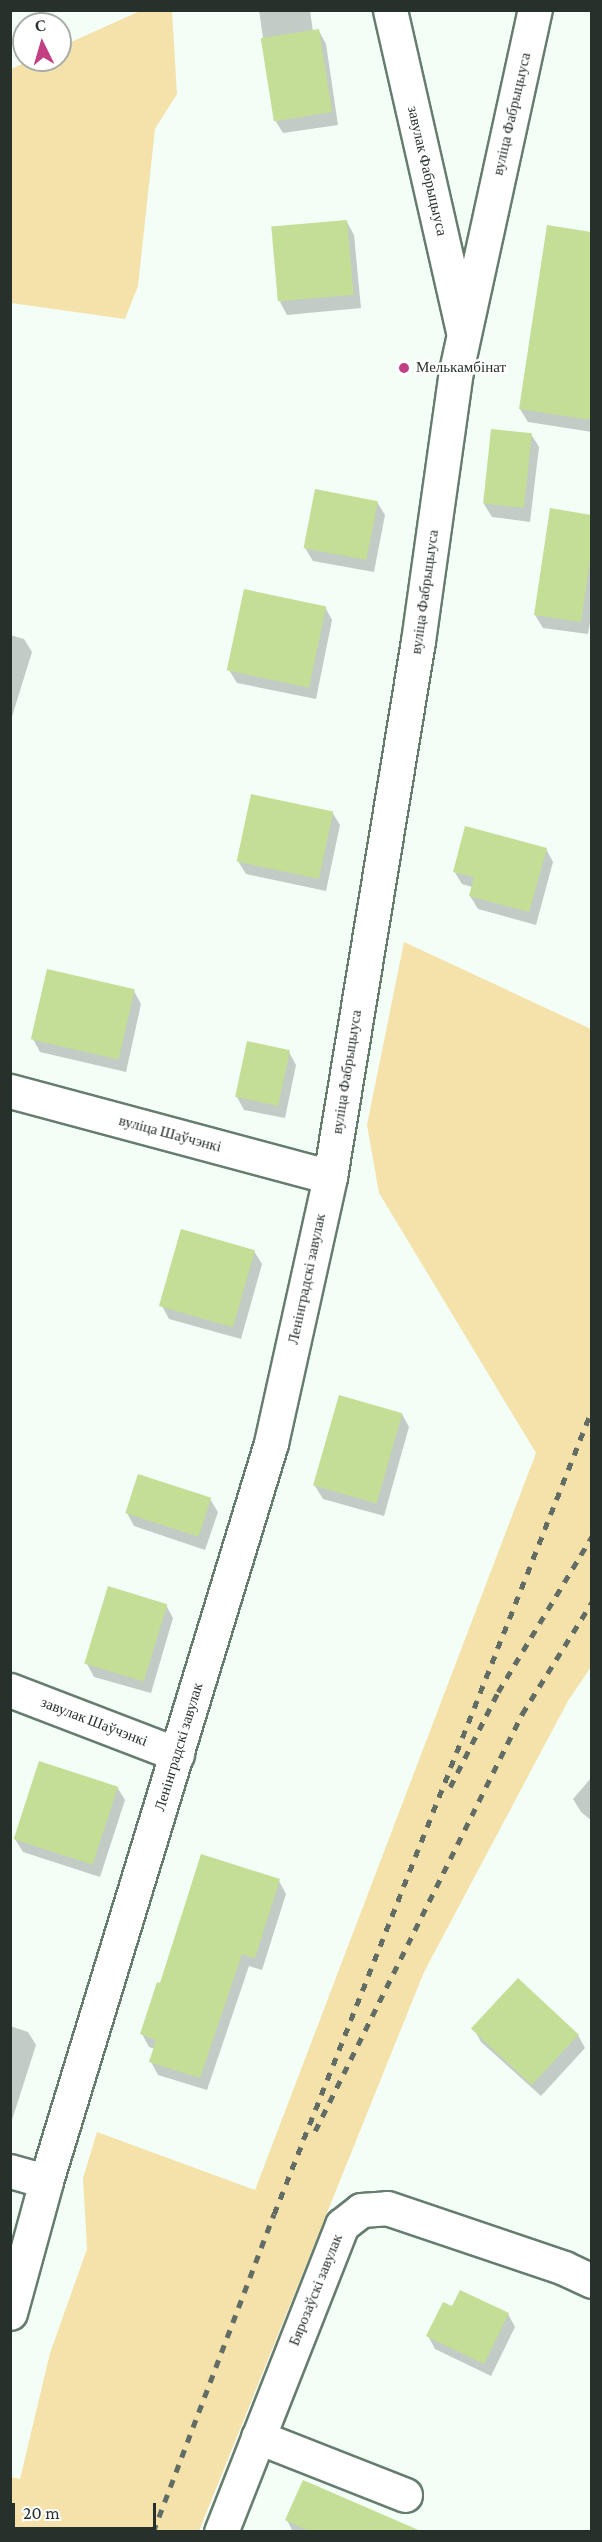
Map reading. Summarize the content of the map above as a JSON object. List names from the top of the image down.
{
  "streets": {
    "street": [
      "вуліца Фабрыцыуса",
      "завулак Фабрыцыуса",
      "вуліца Шаўчэнкі",
      "Ленінградскі завулак",
      "завулак Шаўчэнкі",
      "Бярозаўскі завулак"
    ]
  },
  "crossings": [
    ["вуліца Фабрыцыуса", "завулак Фабрыцыуса"],
    ["вуліца Фабрыцыуса", "вуліца Шаўчэнкі"],
    ["вуліца Фабрыцыуса", "Ленінградскі завулак"],
    ["вуліца Шаўчэнкі", "Ленінградскі завулак"],
    ["Ленінградскі завулак", "завулак Шаўчэнкі"]
  ],
  "places": ["Мелькамбінат"],
  "scale_bar": "20 m",
  "north": "top"
}
